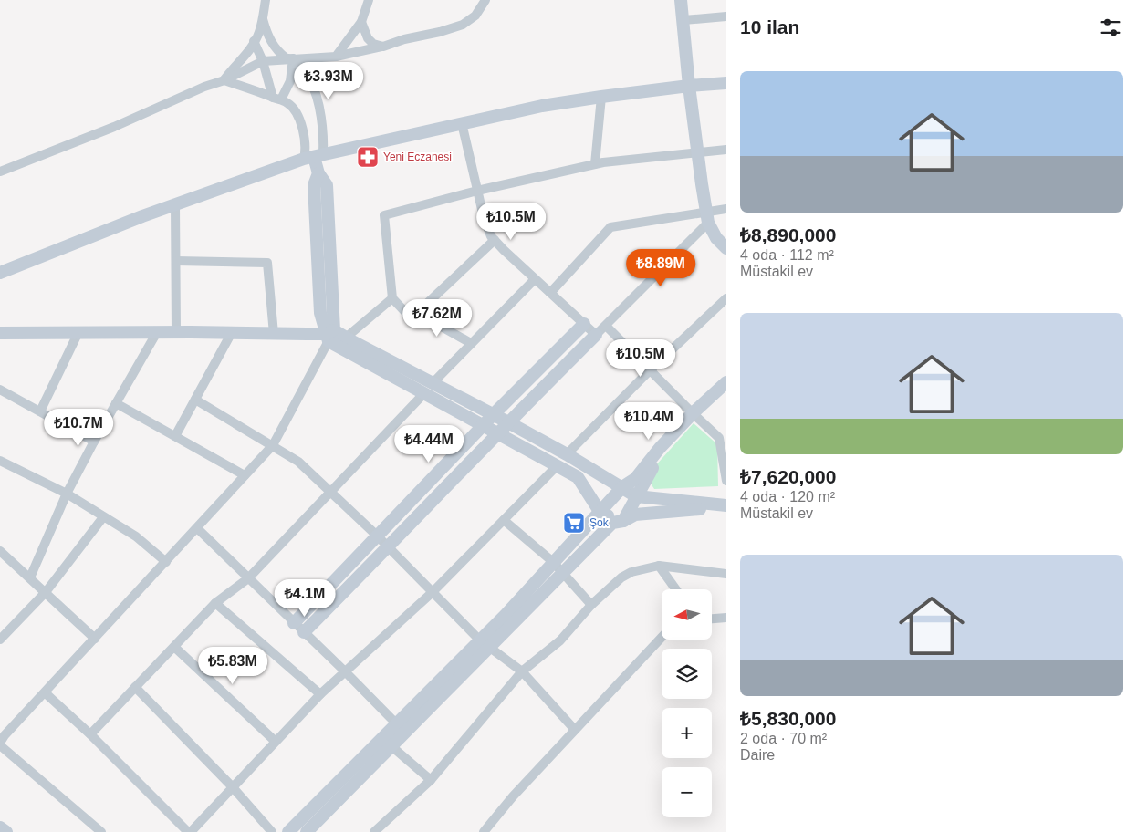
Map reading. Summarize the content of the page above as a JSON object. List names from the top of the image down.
{
  "places": {
    "pharmacy": ["Yeni Eczanesi"],
    "supermarket": ["Şok"]
  },
  "north": "left",
  "page": {
    "heading": "10 ilan",
    "list": [
      {
        "name": "₺8,890,000",
        "note": "4 oda · 112 m² · Müstakil ev"
      },
      {
        "name": "₺7,620,000",
        "note": "4 oda · 120 m² · Müstakil ev"
      },
      {
        "name": "₺5,830,000",
        "note": "2 oda · 70 m² · Daire"
      }
    ],
    "price": [
      "₺3.93M",
      "₺10.5M",
      "₺8.89M",
      "₺7.62M",
      "₺10.5M",
      "₺10.4M",
      "₺10.7M",
      "₺4.44M",
      "₺4.1M",
      "₺5.83M"
    ],
    "map_buttons": ["+", "−"]
  }
}
